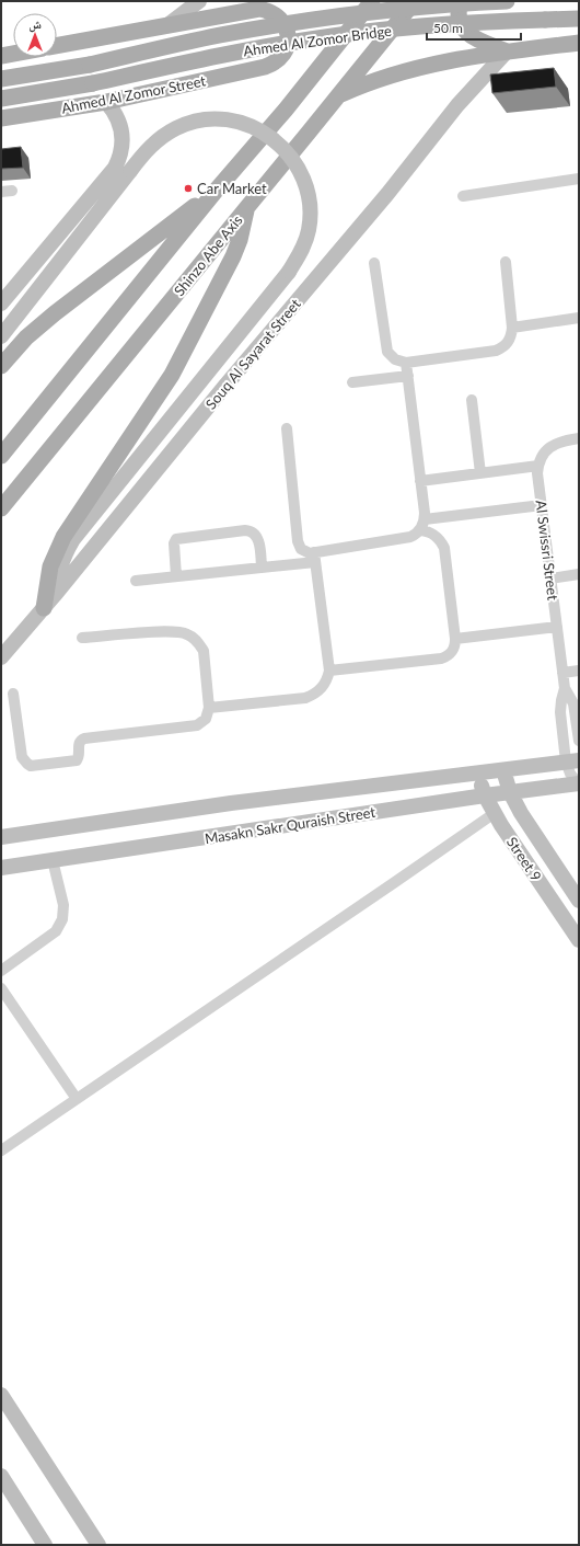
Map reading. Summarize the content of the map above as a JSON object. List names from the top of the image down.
{
  "streets": {
    "main road": ["Ahmed Al Zomor Bridge", "Ahmed Al Zomor Street", "Shinzo Abe Axis"],
    "street": [
      "Souq Al Sayarat Street",
      "Al Swissri Street",
      "Masakn Sakr Quraish Street",
      "Street 9"
    ]
  },
  "crossings": [
    ["Al Swissri Street", "Masakn Sakr Quraish Street"],
    ["Masakn Sakr Quraish Street", "Street 9"]
  ],
  "places": ["Car Market"],
  "scale_bar": "50 m",
  "north": "top"
}
